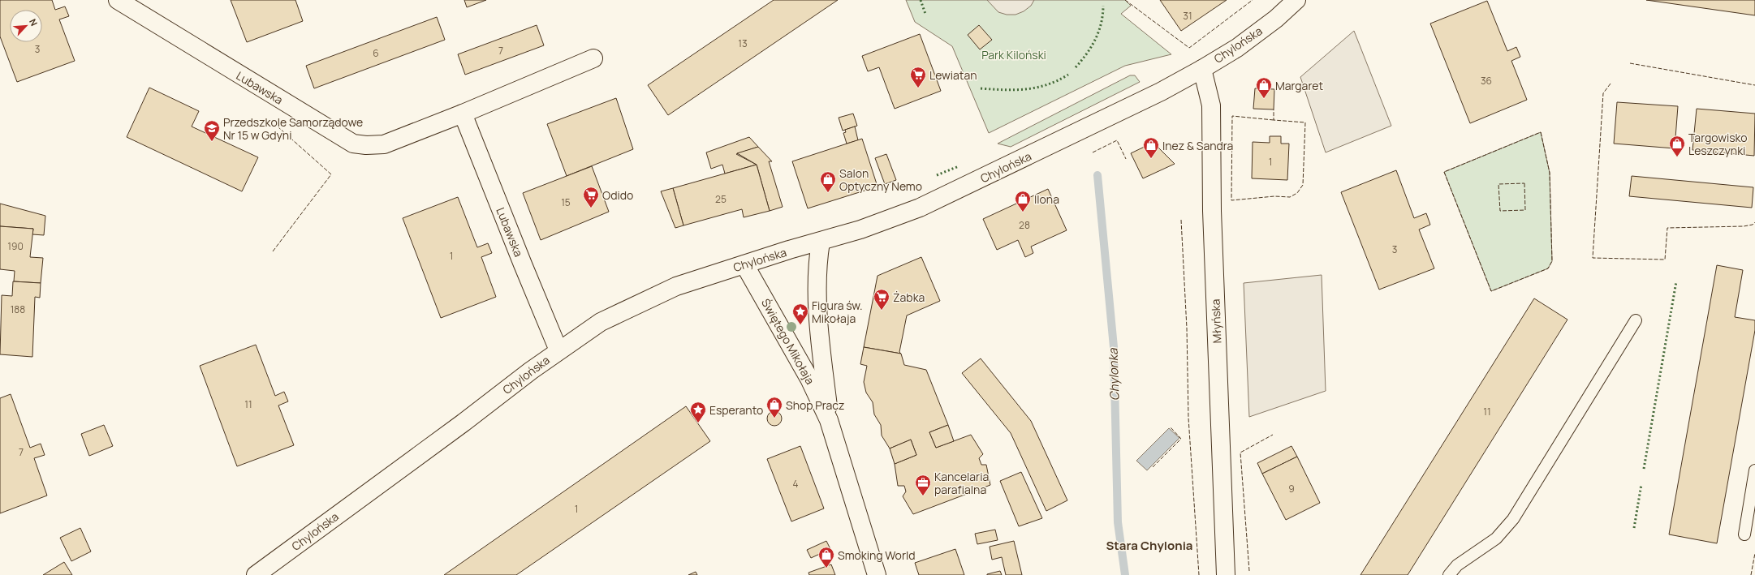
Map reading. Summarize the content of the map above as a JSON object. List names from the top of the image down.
{
  "streets": {
    "street": [
      "Chylońska",
      "Lubawska",
      "Młyńska",
      "Świętego Mikołaja"
    ]
  },
  "crossings": [
    ["Chylońska", "Lubawska"],
    ["Chylońska", "Młyńska"],
    ["Chylońska", "Świętego Mikołaja"]
  ],
  "districts": ["Stara Chylonia"],
  "water": ["Chylonka"],
  "parks": ["Park Kiloński"],
  "places": {
    "supermarket": ["Lewiatan", "Odido", "Żabka"],
    "shop": [
      "Margaret",
      "Targowisko Leszczynki",
      "Inez & Sandra",
      "Salon Optyczny Nemo",
      "Ilona",
      "Shop Pracz",
      "Smoking World"
    ],
    "school or university": ["Przedszkole Samorządowe Nr 15 w Gdyni"],
    "place": ["Figura św. Mikołaja", "Esperanto"],
    "office": ["Kancelaria parafialna"]
  },
  "house_numbers": [
    "31",
    "13",
    "3",
    "7",
    "6",
    "36",
    "1",
    "25",
    "15",
    "28",
    "190",
    "3",
    "1",
    "188",
    "11",
    "11",
    "7",
    "4",
    "9",
    "1"
  ],
  "north": "top right"
}
